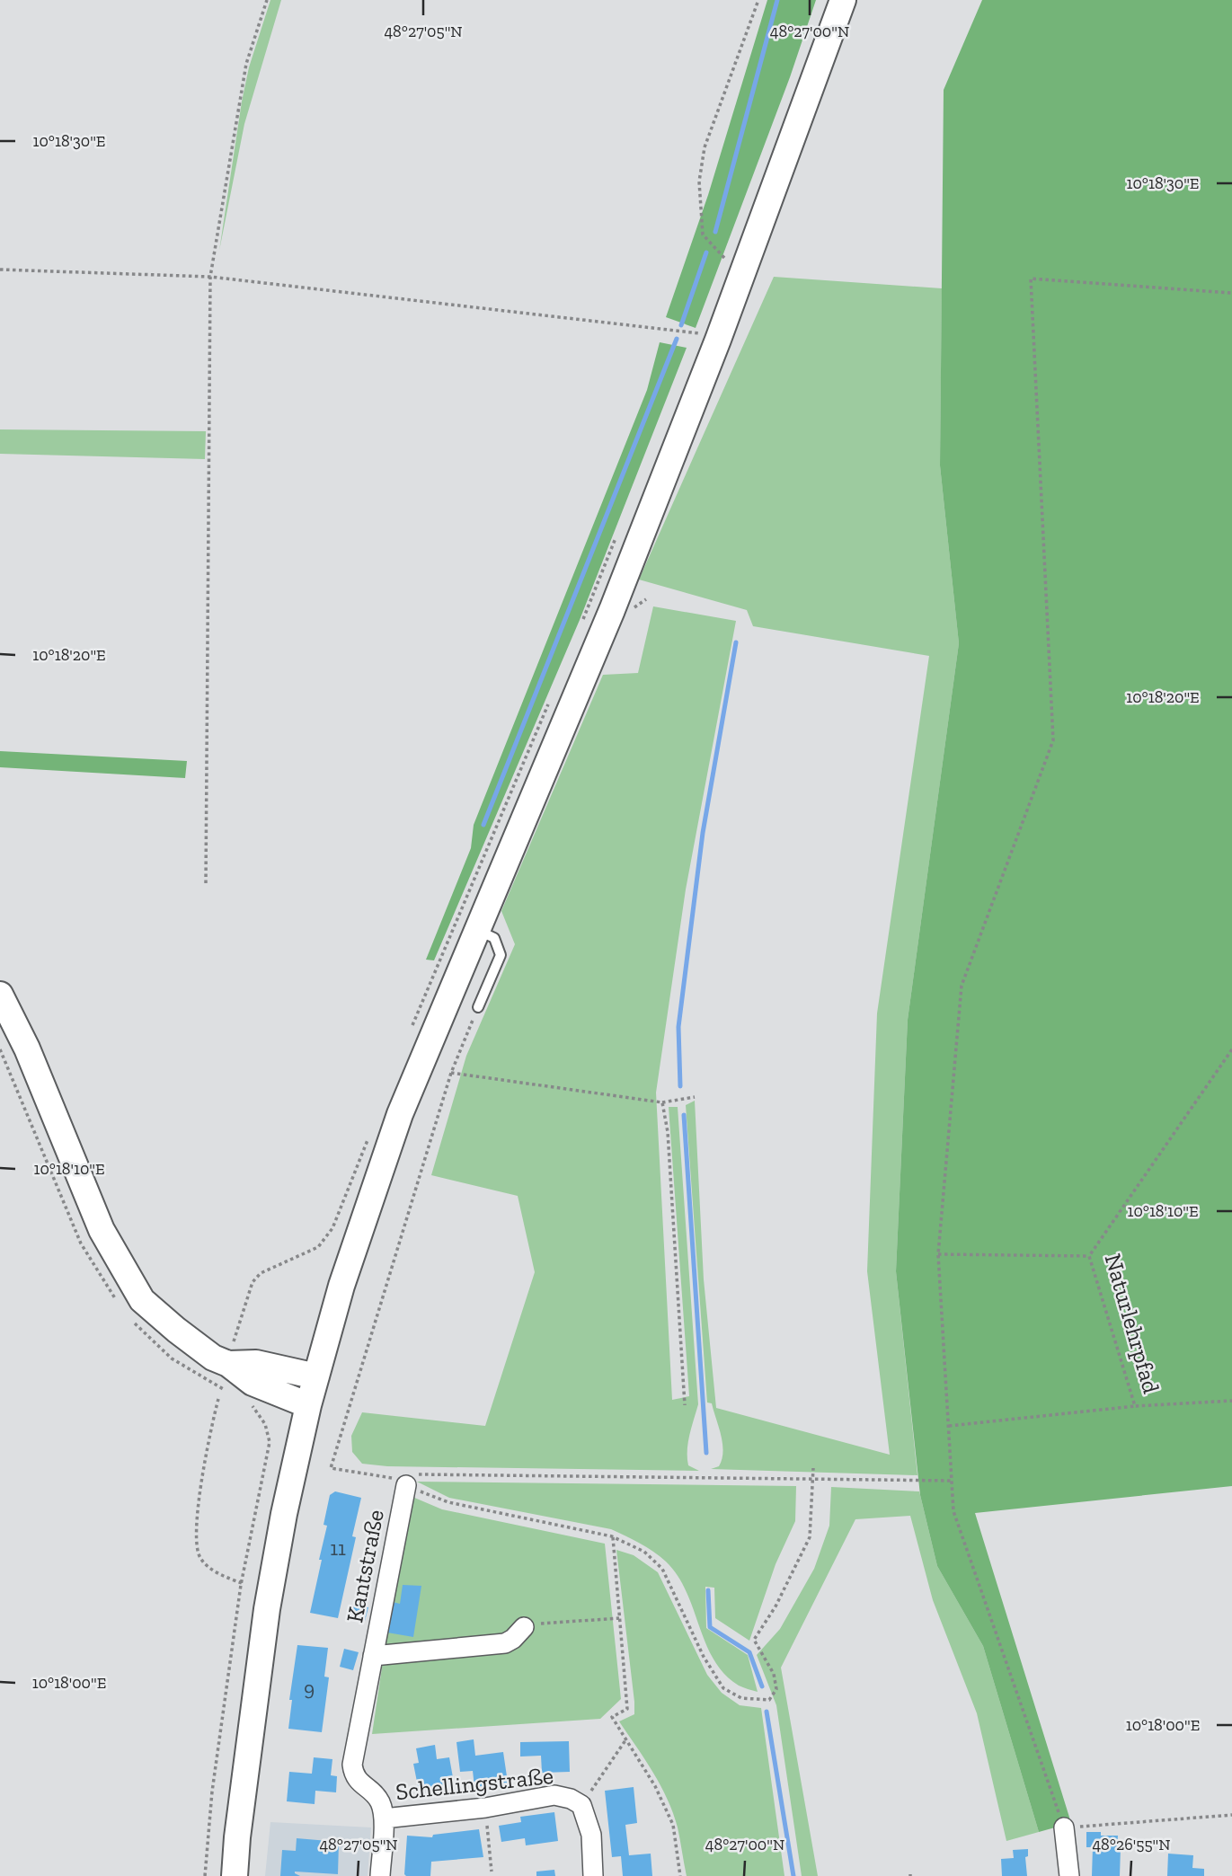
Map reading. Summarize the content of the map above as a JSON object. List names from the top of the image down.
{
  "streets": {
    "street": ["Kantstraße", "Schellingstraße"],
    "path": ["Naturlehrpfad"]
  },
  "crossings": [
    ["Kantstraße", "Schellingstraße"]
  ],
  "house_numbers": ["11", "9"],
  "coordinates": [
    "48°27'05\"N",
    "48°27'00\"N",
    "10°18'30\"E",
    "10°18'20\"E",
    "10°18'10\"E",
    "10°18'00\"E",
    "48°26'55\"N"
  ]
}
